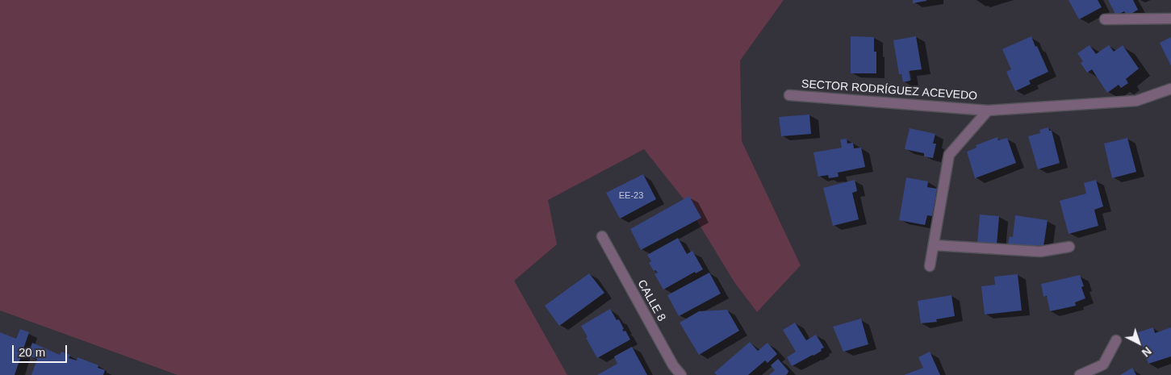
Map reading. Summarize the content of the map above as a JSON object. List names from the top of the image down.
{
  "streets": {
    "street": ["SECTOR RODRÍGUEZ ACEVEDO", "CALLE 8"]
  },
  "house_numbers": ["EE-23"],
  "scale_bar": "20 m",
  "north": "bottom right"
}
